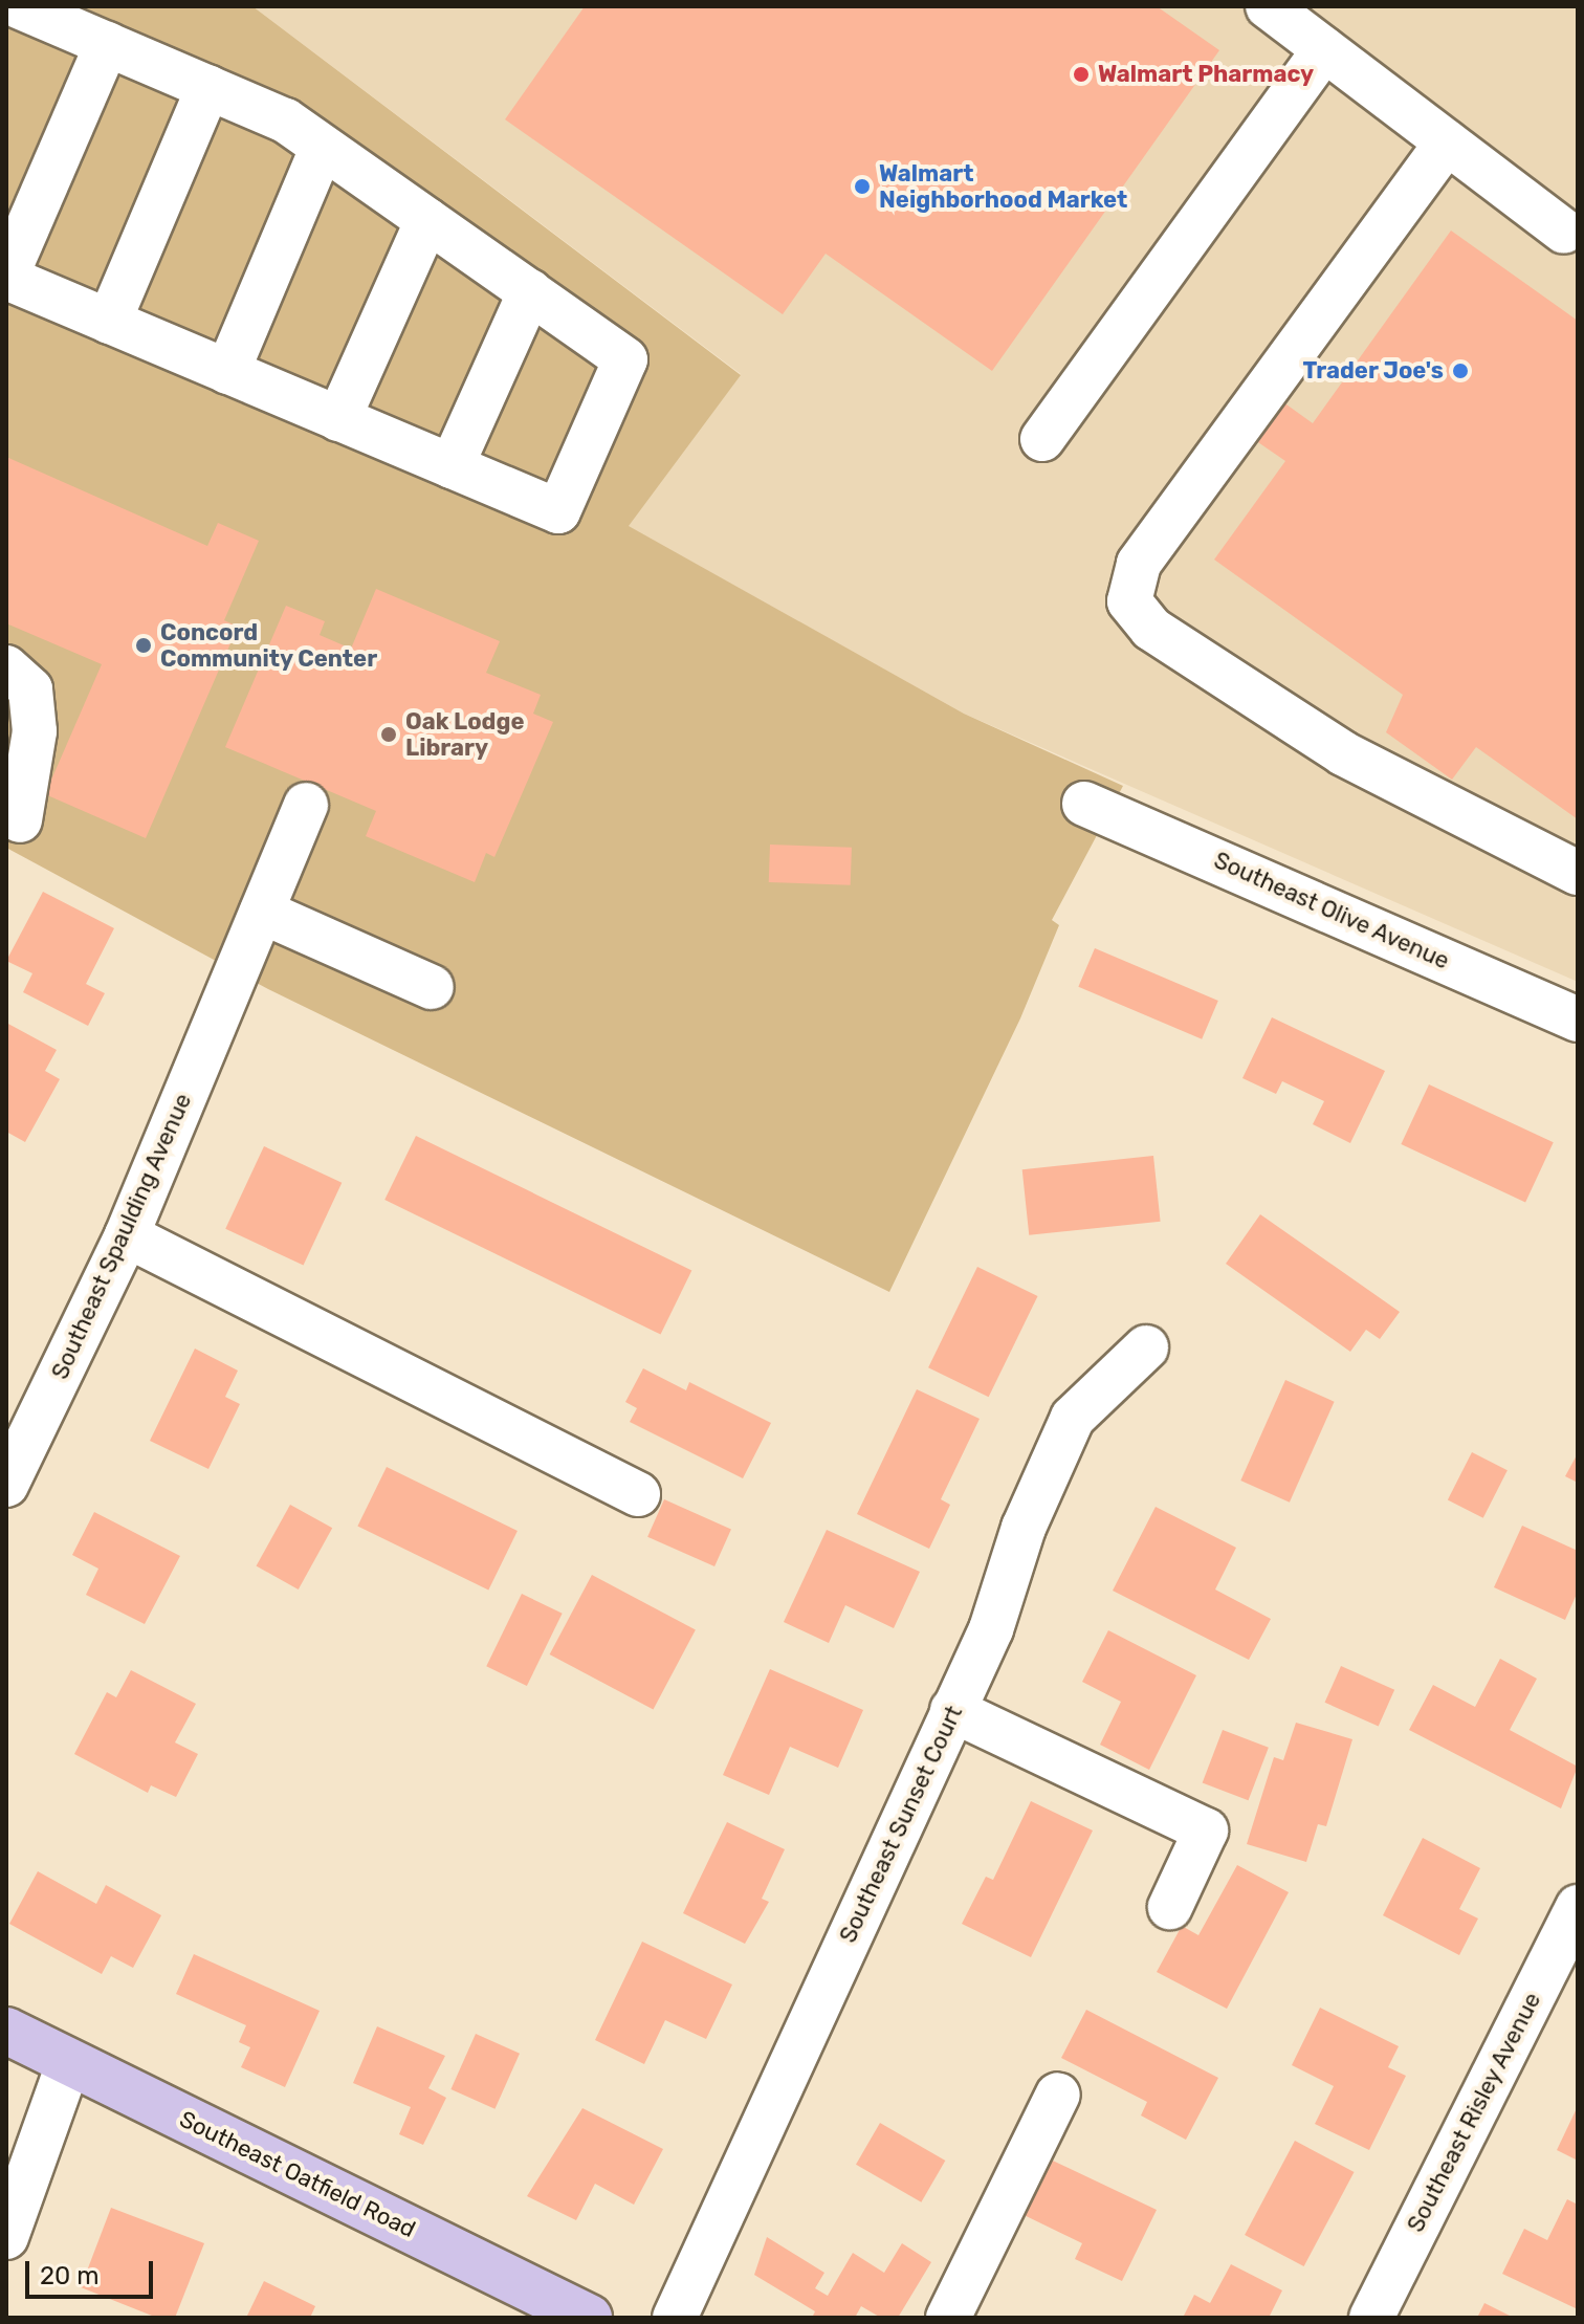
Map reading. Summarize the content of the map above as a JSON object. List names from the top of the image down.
{
  "streets": {
    "main road": ["Southeast Oatfield Road"],
    "street": [
      "Southeast Olive Avenue",
      "Southeast Spaulding Avenue",
      "Southeast Sunset Court",
      "Southeast Risley Avenue"
    ]
  },
  "places": [
    "Walmart Pharmacy",
    "Walmart Neighborhood Market",
    "Trader Joe's",
    "Concord Community Center",
    "Oak Lodge Library"
  ],
  "scale_bar": "20 m"
}
